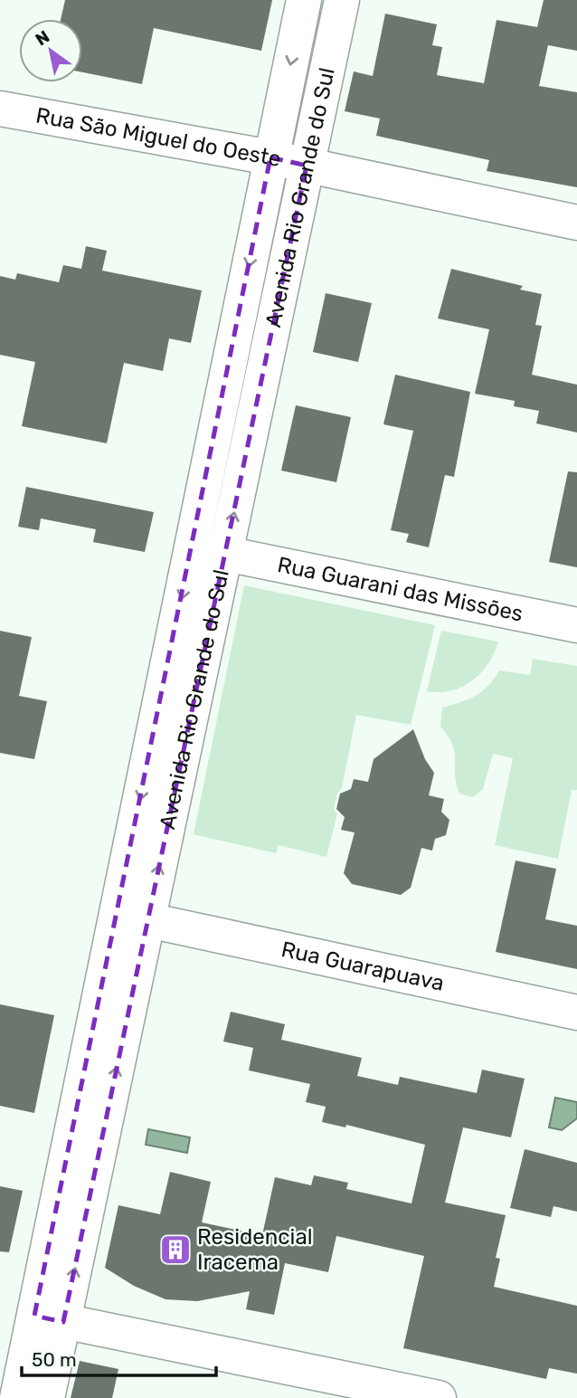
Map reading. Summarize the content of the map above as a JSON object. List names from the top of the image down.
{
  "streets": {
    "street": [
      "Rua São Miguel do Oeste",
      "Avenida Rio Grande do Sul",
      "Rua Guarani das Missões",
      "Rua Guarapuava"
    ]
  },
  "crossings": [
    ["Rua São Miguel do Oeste", "Avenida Rio Grande do Sul"],
    ["Avenida Rio Grande do Sul", "Rua Guarani das Missões"],
    ["Avenida Rio Grande do Sul", "Rua Guarapuava"]
  ],
  "places": {
    "building": ["Residencial Iracema"]
  },
  "scale_bar": "50 m",
  "north": "top left"
}
